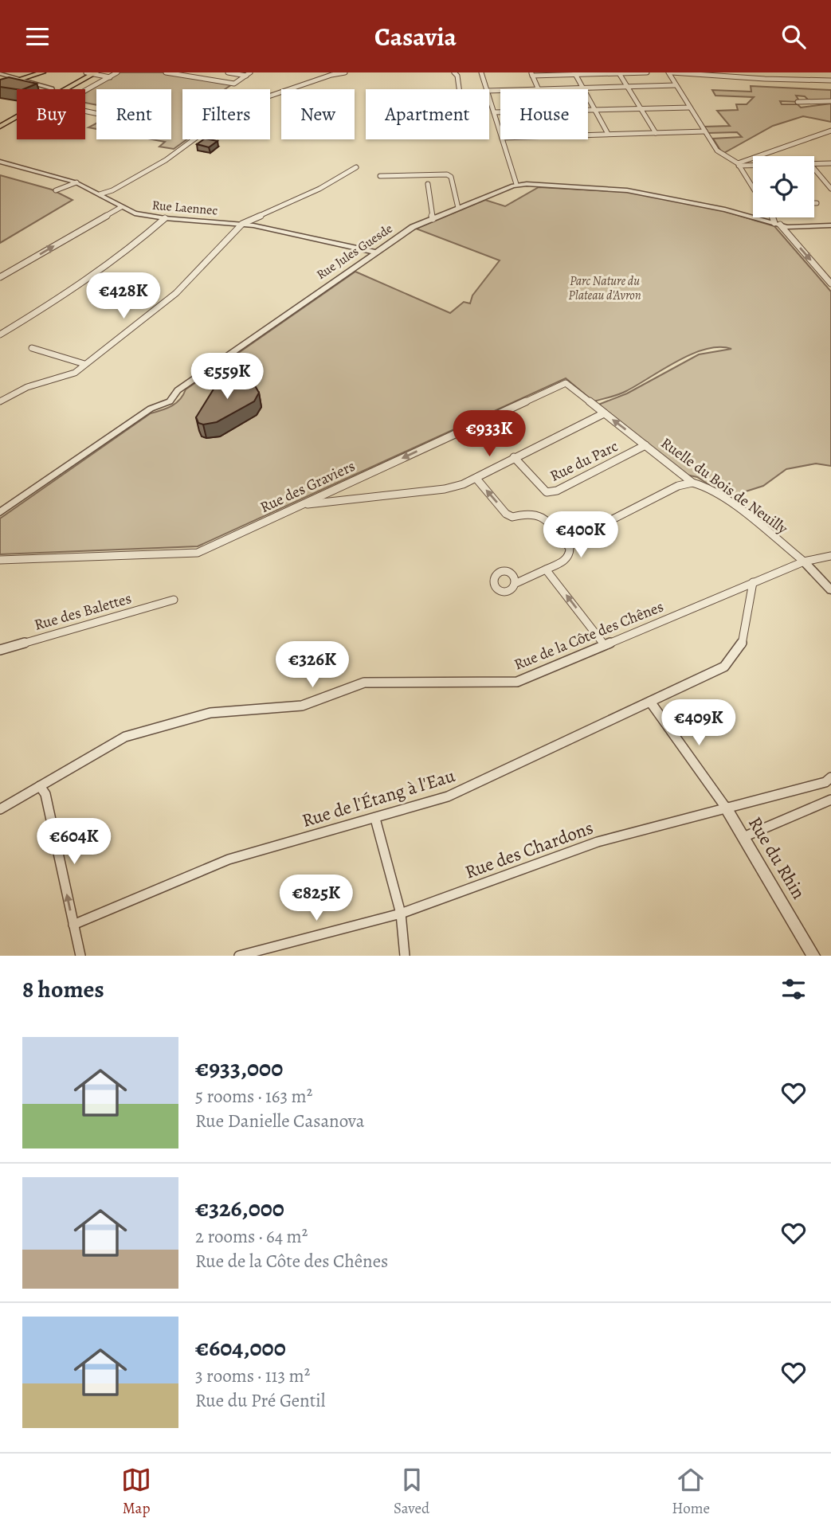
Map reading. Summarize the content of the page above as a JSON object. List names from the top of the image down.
{
  "streets": {
    "street": [
      "Rue Laennec",
      "Rue Jules Guesde",
      "Rue du Parc",
      "Ruelle du Bois de Neuilly",
      "Rue des Graviers",
      "Rue des Balettes",
      "Rue de la Côte des Chênes",
      "Rue de l'Étang à l'Eau",
      "Rue des Chardons",
      "Rue du Rhin"
    ]
  },
  "crossings": [
    ["Rue Laennec", "Rue Jules Guesde"],
    ["Rue du Parc", "Ruelle du Bois de Neuilly"],
    ["Ruelle du Bois de Neuilly", "Rue des Graviers"],
    ["Ruelle du Bois de Neuilly", "Rue de la Côte des Chênes"],
    ["Rue de la Côte des Chênes", "Rue de l'Étang à l'Eau"],
    ["Rue des Chardons", "Rue du Rhin"]
  ],
  "parks": ["Parc Nature du Plateau d'Avron"],
  "page": {
    "header": "Casavia",
    "chip": [
      "Buy",
      "Rent",
      "Filters",
      "New",
      "Apartment",
      "House"
    ],
    "price": [
      "€428K",
      "€559K",
      "€933K",
      "€400K",
      "€326K",
      "€409K",
      "€604K",
      "€825K"
    ],
    "heading": "8 homes",
    "list": [
      {
        "name": "€933,000",
        "note": "5 rooms · 163 m² · Rue Danielle Casanova"
      },
      {
        "name": "€326,000",
        "note": "2 rooms · 64 m² · Rue de la Côte des Chênes"
      },
      {
        "name": "€604,000",
        "note": "3 rooms · 113 m² · Rue du Pré Gentil"
      }
    ],
    "tabs": ["Map", "Saved", "Home"]
  }
}
